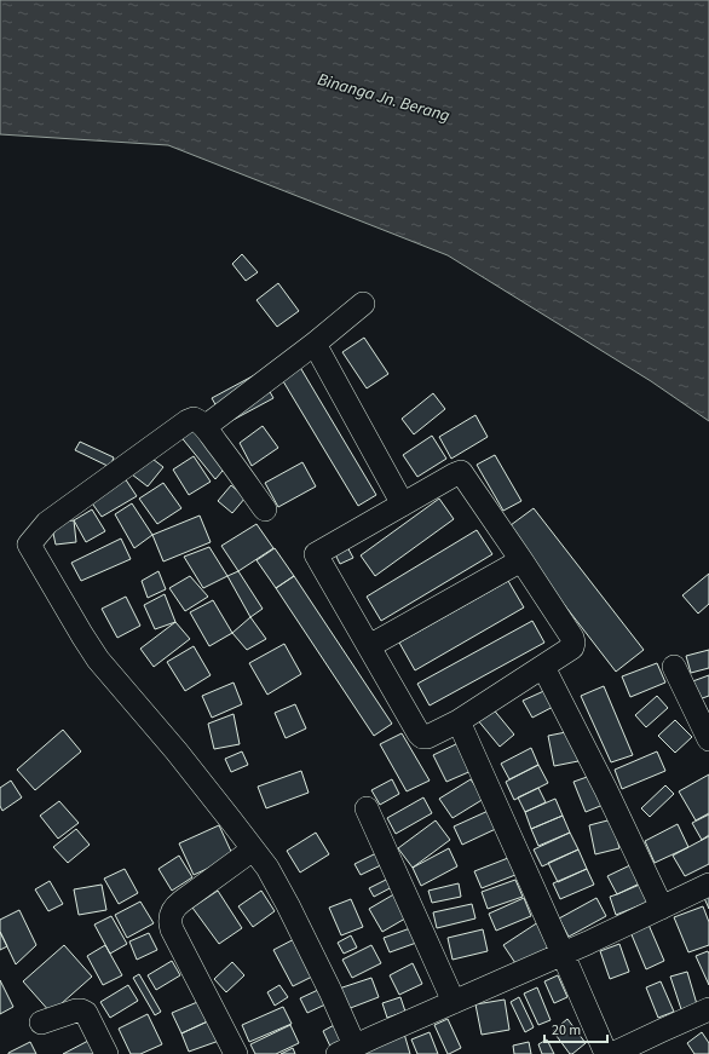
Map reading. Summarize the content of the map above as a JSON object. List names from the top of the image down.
{
  "water": ["Binanga Jn. Berang"],
  "scale_bar": "20 m"
}
